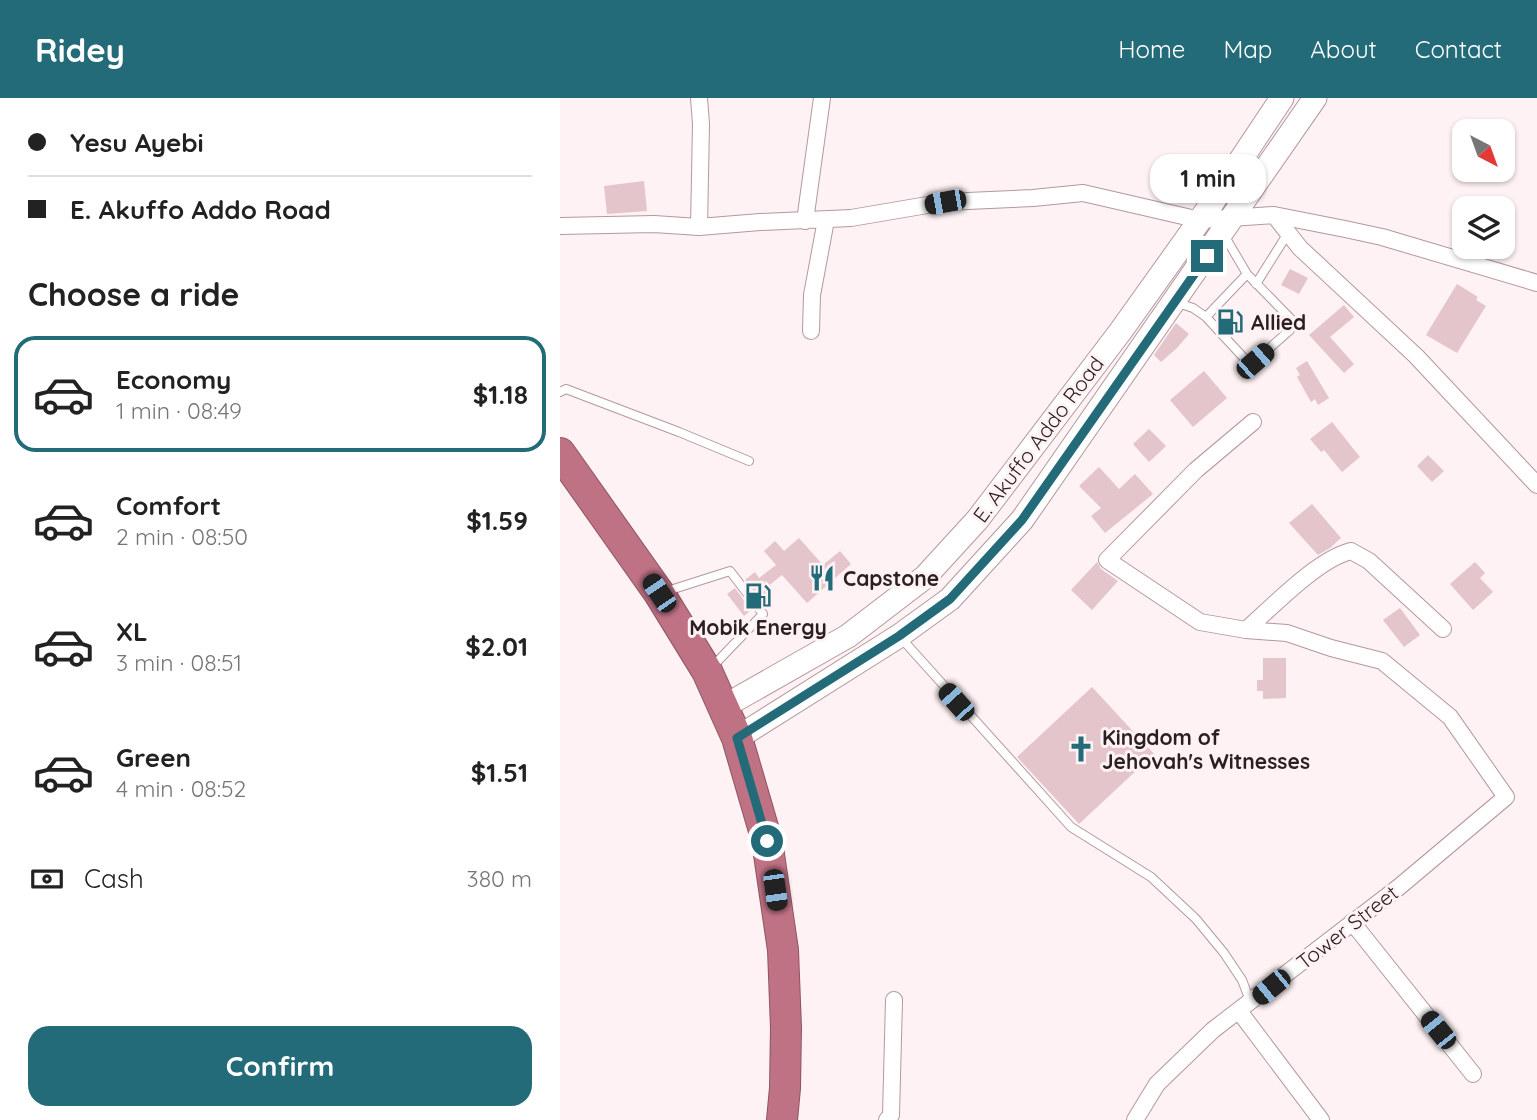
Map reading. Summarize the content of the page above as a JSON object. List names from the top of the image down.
{
  "streets": {
    "main road": ["E. Akuffo Addo Road"],
    "street": ["Tower Street"]
  },
  "places": {
    "fuel station": ["Allied", "Mobik Energy"],
    "restaurant": ["Capstone"],
    "church": ["Kingdom of Jehovah's Witnesses"]
  },
  "north": "bottom right",
  "page": {
    "header": "Ridey",
    "nav": [
      "Home",
      "Map",
      "About",
      "Contact"
    ],
    "banner": ["Yesu Ayebi", "E. Akuffo Addo Road"],
    "bubble": "1 min",
    "heading": "Choose a ride",
    "list": [
      {
        "name": "Economy",
        "note": "1 min · 08:49",
        "value": "$1.18"
      },
      {
        "name": "Comfort",
        "note": "2 min · 08:50",
        "value": "$1.59"
      },
      {
        "name": "XL",
        "note": "3 min · 08:51",
        "value": "$2.01"
      },
      {
        "name": "Green",
        "note": "4 min · 08:52",
        "value": "$1.51"
      }
    ],
    "pay": ["Cash", "380 m"],
    "buttons": "Confirm"
  }
}
